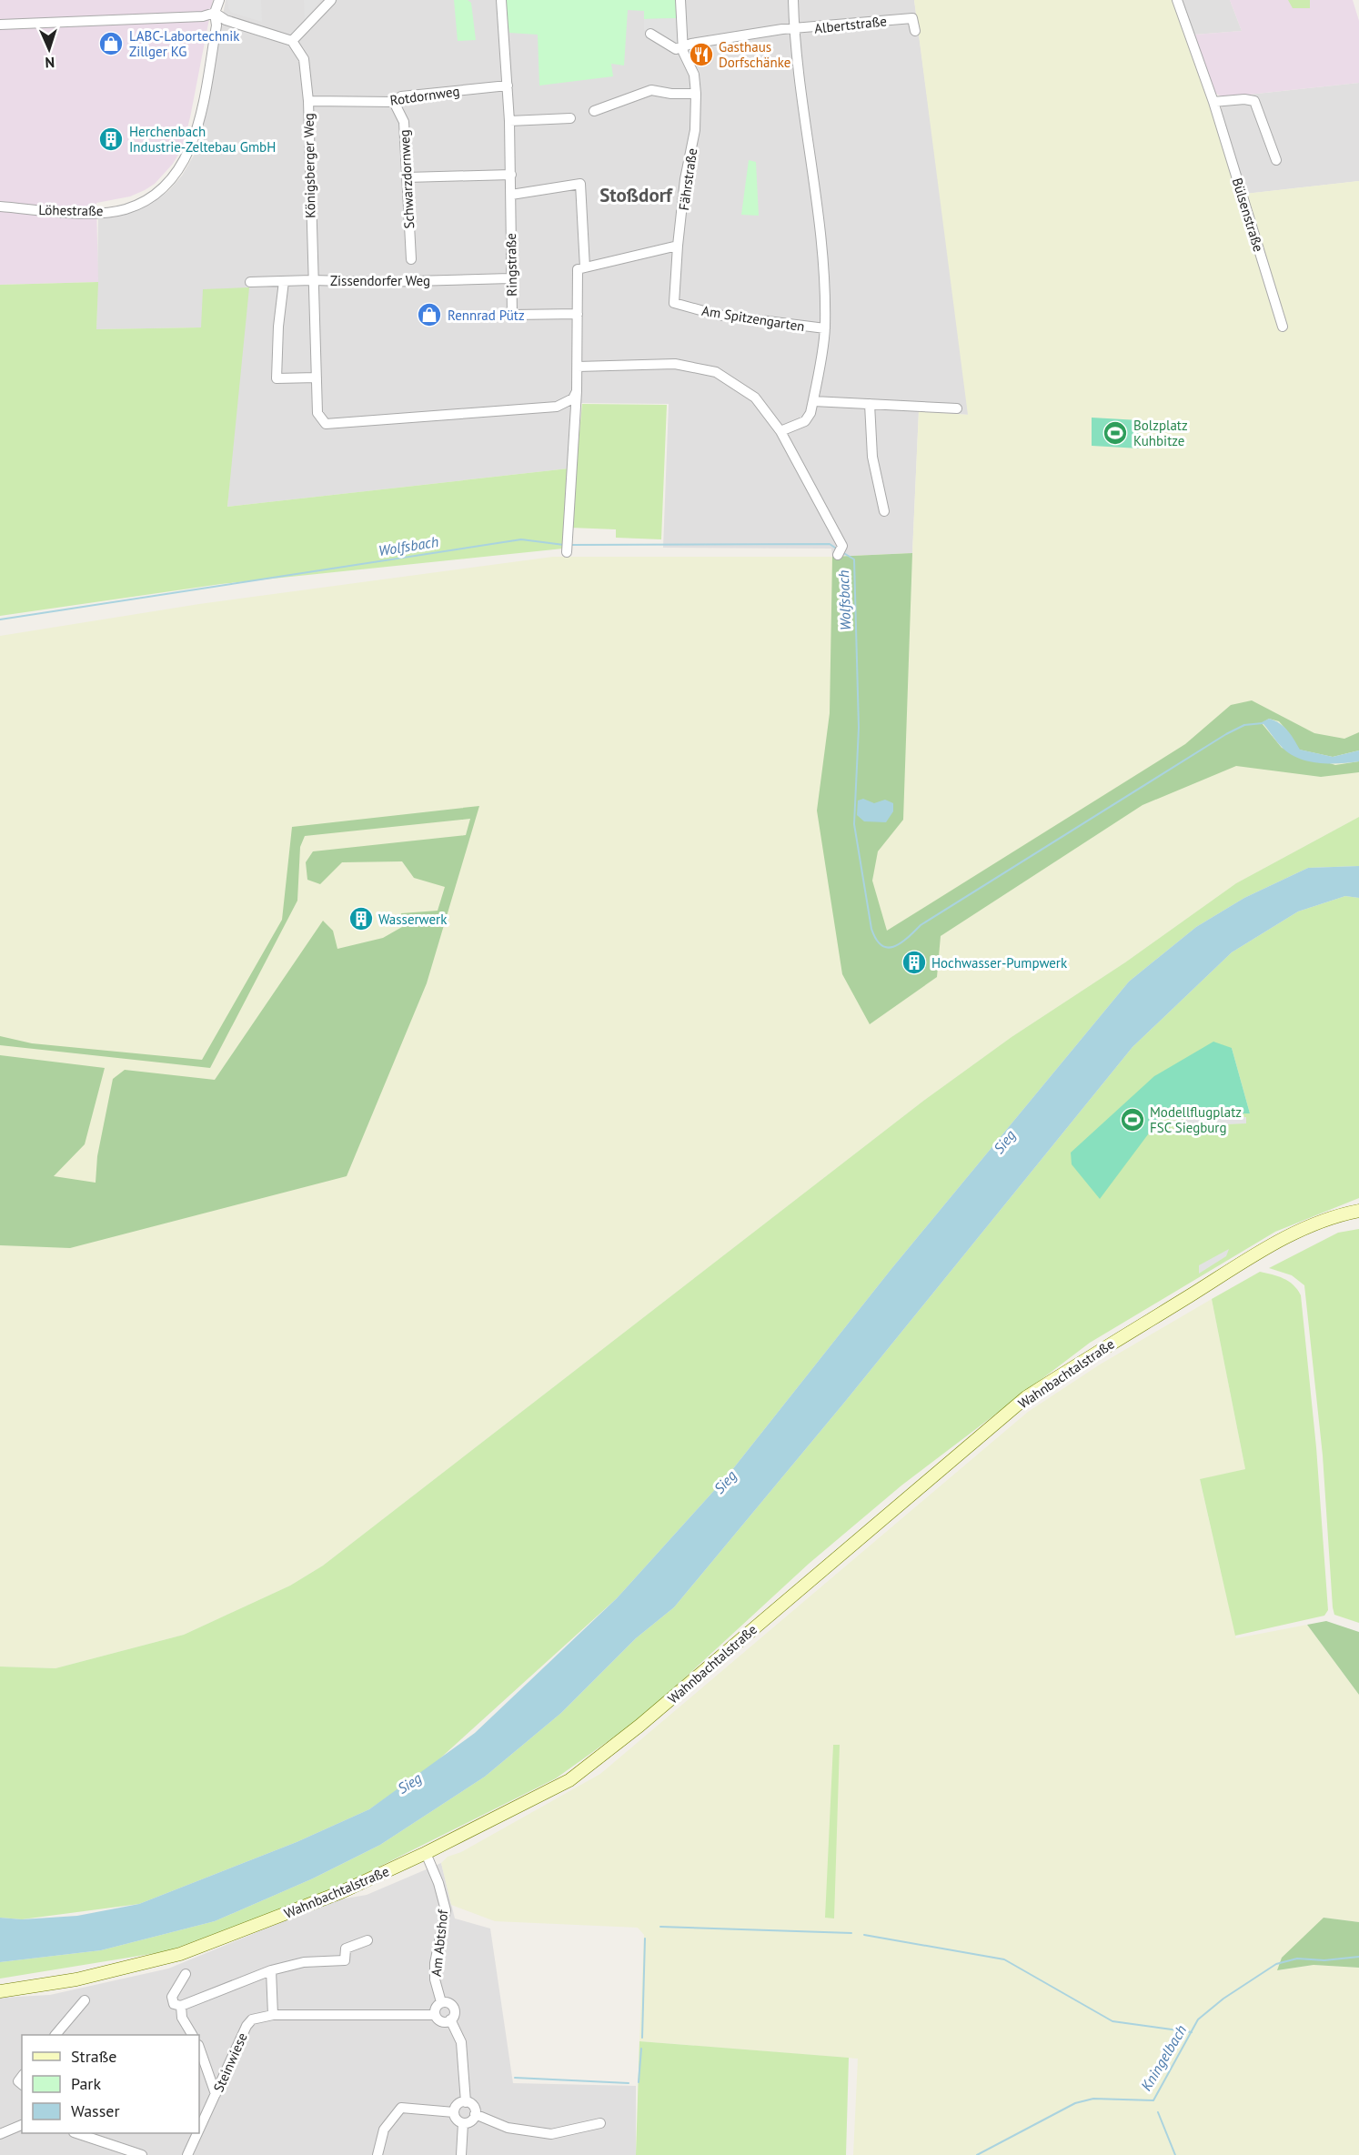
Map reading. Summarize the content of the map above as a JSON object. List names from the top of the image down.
{
  "streets": {
    "main road": ["Wahnbachtalstraße"],
    "street": [
      "Albertstraße",
      "Rotdornweg",
      "Königsberger Weg",
      "Schwarzdornweg",
      "Fährstraße",
      "Löhestraße",
      "Bülsenstraße",
      "Ringstraße",
      "Zissendorfer Weg",
      "Am Spitzengarten",
      "Am Abtshof",
      "Steinwiese"
    ]
  },
  "crossings": [
    ["Albertstraße", "Fährstraße"],
    ["Rotdornweg", "Königsberger Weg"],
    ["Rotdornweg", "Schwarzdornweg"],
    ["Rotdornweg", "Ringstraße"],
    ["Königsberger Weg", "Zissendorfer Weg"],
    ["Fährstraße", "Am Spitzengarten"],
    ["Ringstraße", "Zissendorfer Weg"],
    ["Wahnbachtalstraße", "Am Abtshof"],
    ["Am Abtshof", "Steinwiese"]
  ],
  "districts": ["Stoßdorf"],
  "water": ["Wolfsbach", "Sieg", "Kningelbach"],
  "places": {
    "shop": ["LABC-Labortechnik Zillger KG", "Rennrad Pütz"],
    "restaurant": ["Gasthaus Dorfschänke"],
    "building": ["Herchenbach Industrie-Zeltebau GmbH", "Wasserwerk", "Hochwasser-Pumpwerk"],
    "sports": ["Bolzplatz Kuhbitze", "Modellflugplatz FSC Siegburg"]
  },
  "legend": ["Straße", "Park", "Wasser"],
  "north": "bottom"
}
